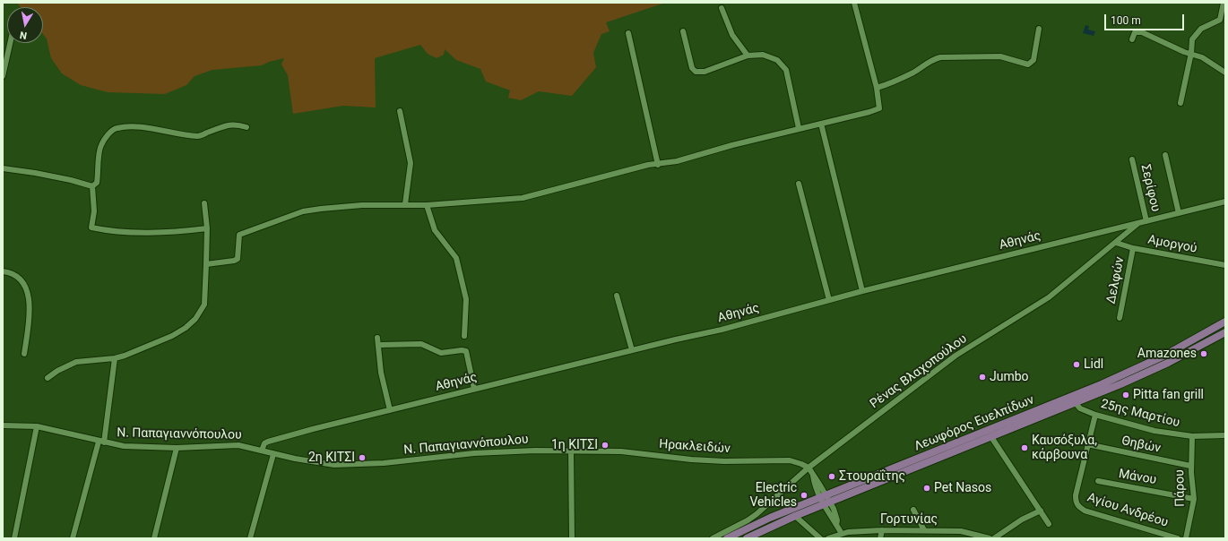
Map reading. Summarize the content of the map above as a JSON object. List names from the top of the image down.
{
  "streets": {
    "main road": ["Λεωφόρος Ευελπίδων"],
    "street": [
      "Σερίφου",
      "Αθηνάς",
      "Αμοργού",
      "Δελφών",
      "Ρένας Βλαχοπούλου",
      "25ης Μαρτίου",
      "Ν. Παπαγιαννόπουλου",
      "Θηβών",
      "Ηρακλειδών",
      "Μάνου",
      "Πάρου",
      "Αγίου Ανδρέου",
      "Γορτυνίας"
    ]
  },
  "crossings": [
    ["Σερίφου", "Αθηνάς"],
    ["Αθηνάς", "Ρένας Βλαχοπούλου"],
    ["Αθηνάς", "Ν. Παπαγιαννόπουλου"],
    ["Αμοργού", "Δελφών"],
    ["Αμοργού", "Ρένας Βλαχοπούλου"],
    ["Ρένας Βλαχοπούλου", "Ηρακλειδών"],
    ["25ης Μαρτίου", "Λεωφόρος Ευελπίδων"],
    ["25ης Μαρτίου", "Πάρου"],
    ["25ης Μαρτίου", "Αγίου Ανδρέου"],
    ["Ν. Παπαγιαννόπουλου", "Ηρακλειδών"],
    ["Θηβών", "Πάρου"],
    ["Θηβών", "Αγίου Ανδρέου"],
    ["Μάνου", "Πάρου"]
  ],
  "places": [
    "Amazones",
    "Lidl",
    "Jumbo",
    "Pitta fan grill",
    "1η ΚΙΤΣΙ",
    "Καυσόξυλα, κάρβουνα",
    "2η ΚΙΤΣΙ",
    "Στουραΐτης",
    "Pet Nasos",
    "Electric Vehicles"
  ],
  "scale_bar": "100 m",
  "north": "bottom"
}
